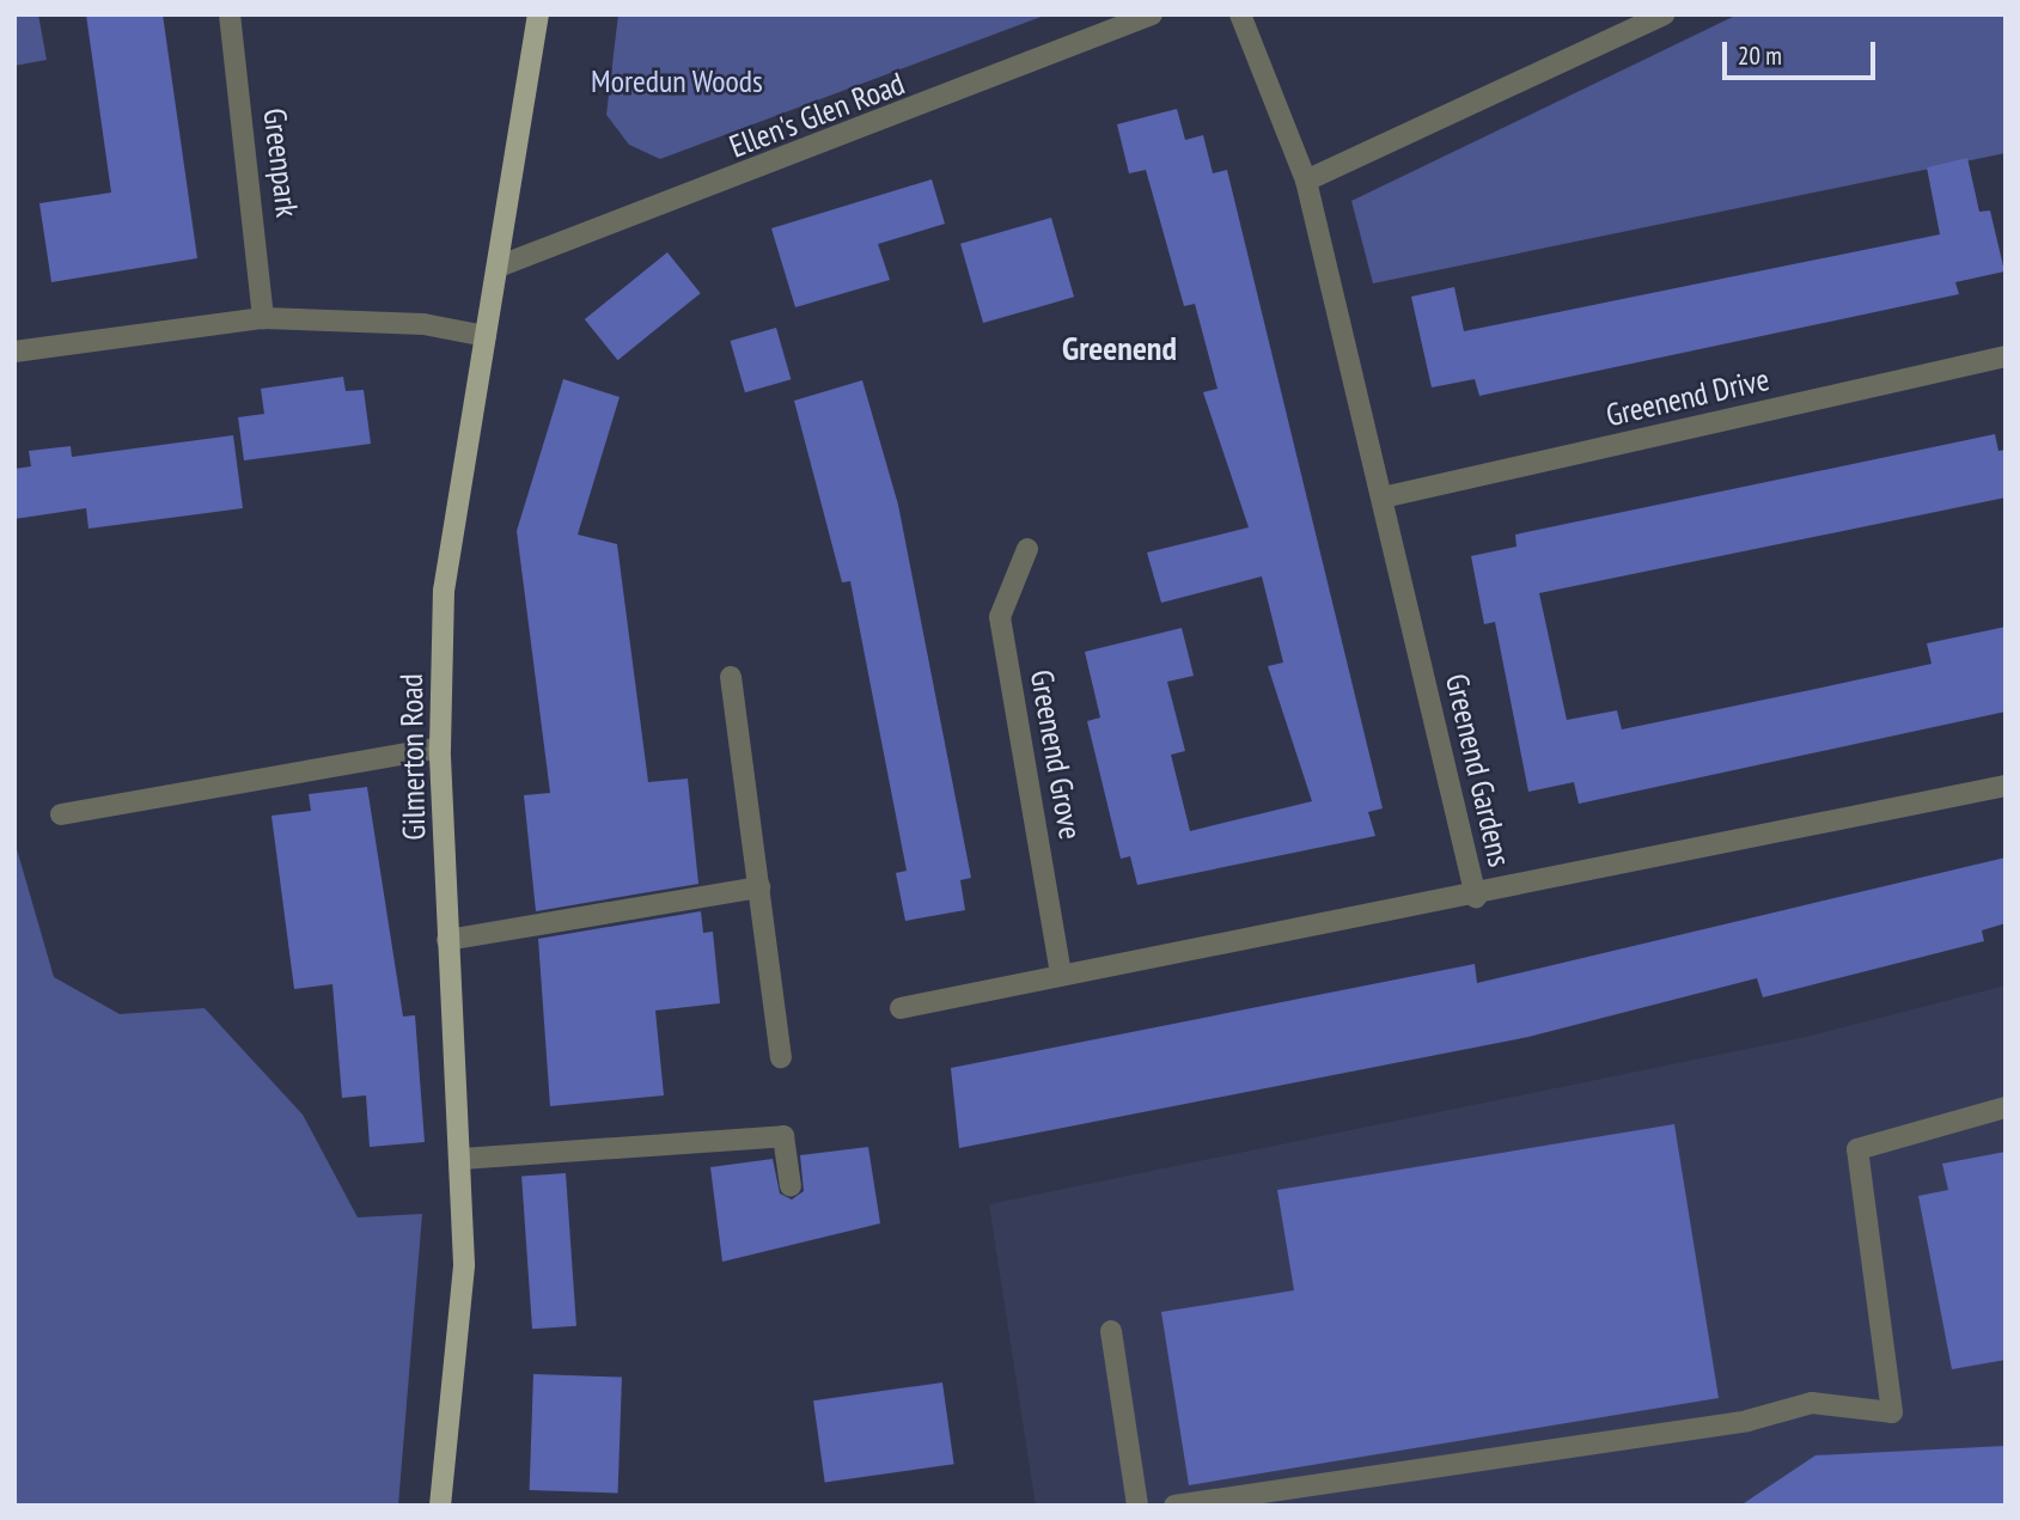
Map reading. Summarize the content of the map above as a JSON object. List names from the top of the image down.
{
  "streets": {
    "main road": ["Gilmerton Road"],
    "street": [
      "Ellen's Glen Road",
      "Greenpark",
      "Greenend Drive",
      "Greenend Grove",
      "Greenend Gardens"
    ]
  },
  "crossings": [
    ["Ellen's Glen Road", "Gilmerton Road"],
    ["Greenend Drive", "Greenend Gardens"]
  ],
  "districts": ["Greenend"],
  "parks": ["Moredun Woods"],
  "scale_bar": "20 m"
}
